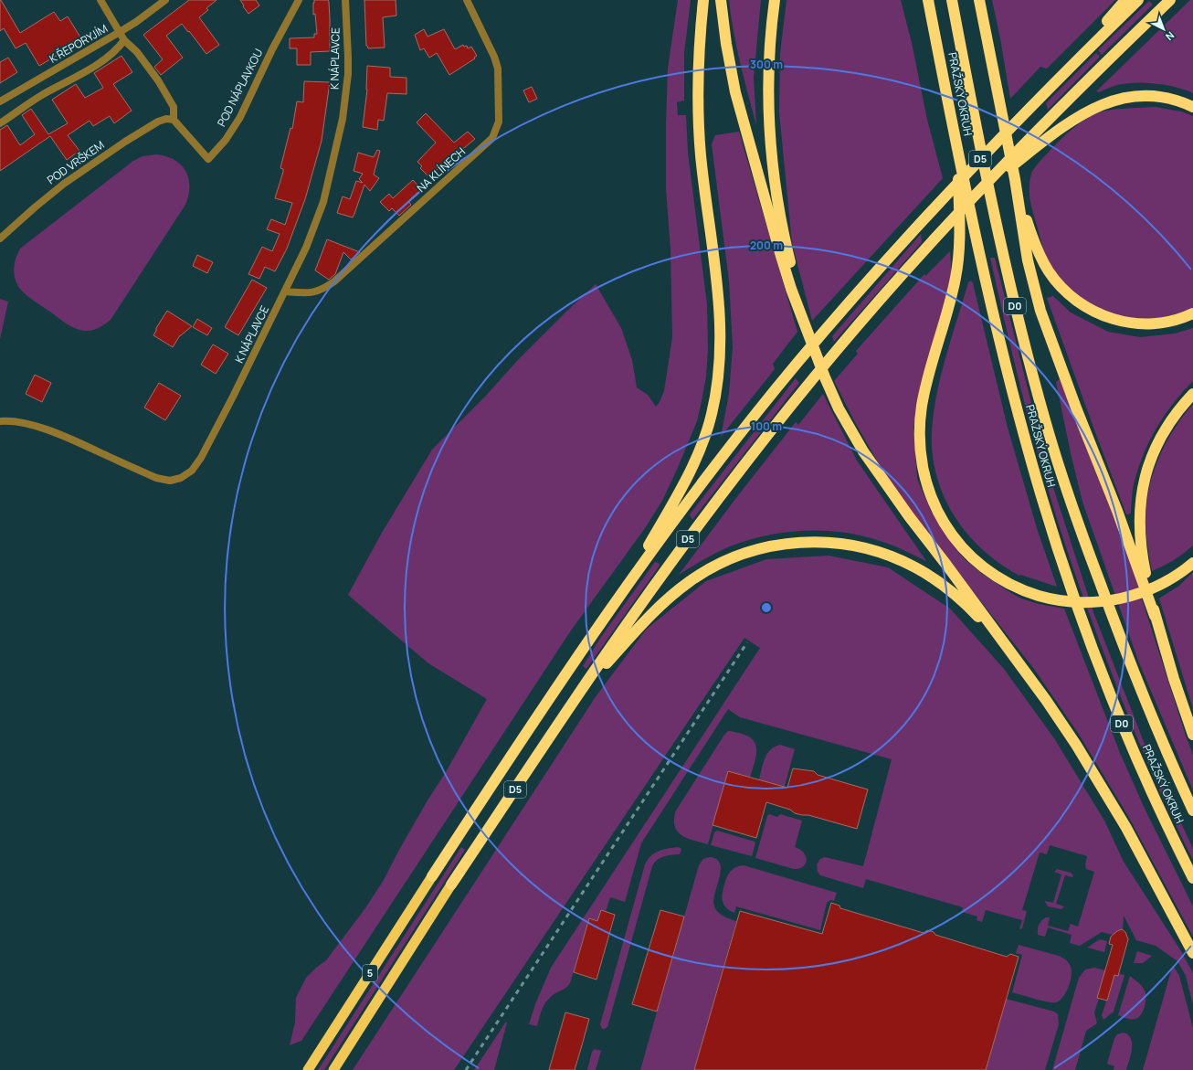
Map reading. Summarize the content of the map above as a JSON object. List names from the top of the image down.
{
  "streets": {
    "highway": [
      "PRAŽSKÝ OKRUH",
      "D5",
      "D0",
      "5"
    ],
    "street": [
      "K ŘEPORYJÍM",
      "K NÁPLAVCE",
      "POD NÁPLAVKOU",
      "POD VRŠKEM",
      "NA KLÍNECH"
    ]
  },
  "crossings": [
    ["K NÁPLAVCE", "NA KLÍNECH"],
    ["POD NÁPLAVKOU", "POD VRŠKEM"],
    ["D5", "5"]
  ],
  "north": "bottom right",
  "rings": ["300 m", "200 m", "100 m"]
}
